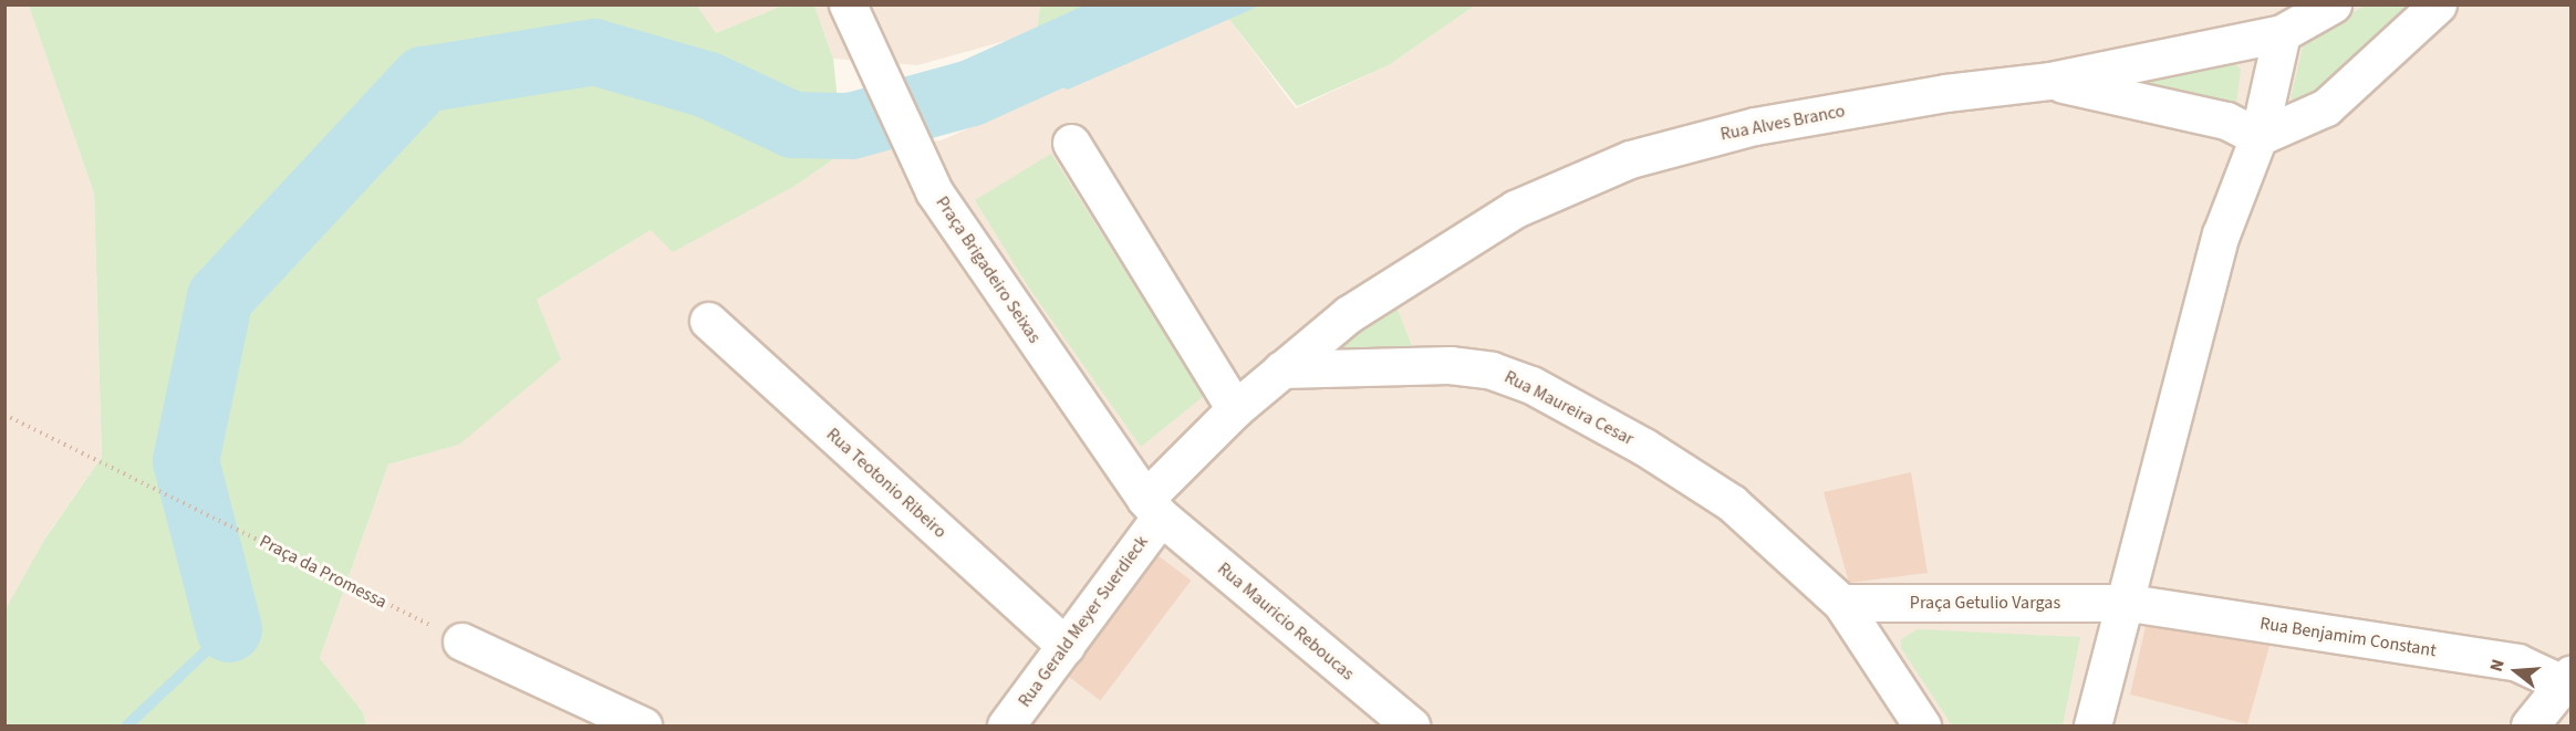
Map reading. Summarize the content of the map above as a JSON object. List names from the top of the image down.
{
  "streets": {
    "street": [
      "Rua Alves Branco",
      "Praça Brigadeiro Seixas",
      "Rua Maureira Cesar",
      "Rua Teotonio Ribeiro",
      "Praça Getulio Vargas",
      "Rua Gerald Meyer Suerdieck",
      "Rua Mauricio Reboucas",
      "Rua Benjamim Constant"
    ],
    "path": ["Praça da Promessa"]
  },
  "crossings": [
    ["Rua Alves Branco", "Rua Maureira Cesar"],
    ["Praça Brigadeiro Seixas", "Rua Gerald Meyer Suerdieck"],
    ["Praça Brigadeiro Seixas", "Rua Mauricio Reboucas"],
    ["Rua Maureira Cesar", "Praça Getulio Vargas"],
    ["Rua Teotonio Ribeiro", "Rua Gerald Meyer Suerdieck"],
    ["Praça Getulio Vargas", "Rua Benjamim Constant"],
    ["Rua Gerald Meyer Suerdieck", "Rua Mauricio Reboucas"]
  ],
  "north": "left"
}
